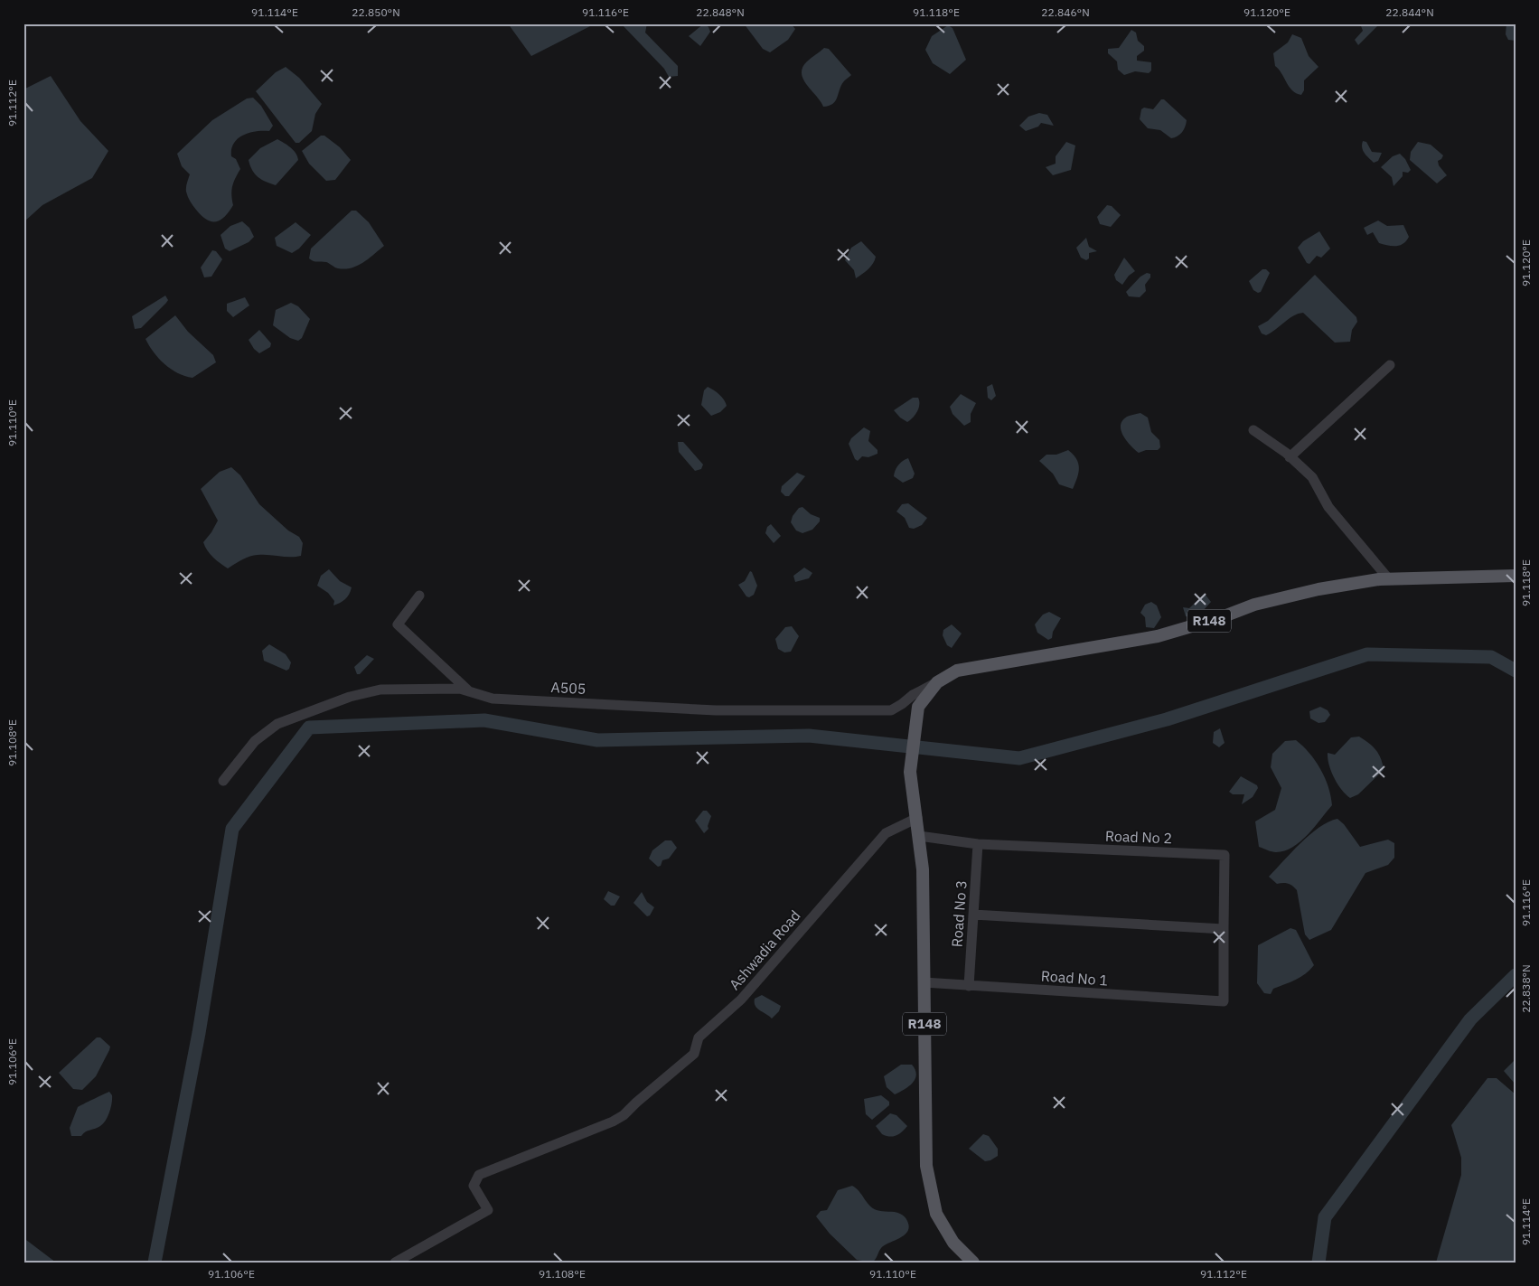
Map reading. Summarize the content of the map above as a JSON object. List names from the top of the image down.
{
  "streets": {
    "main road": ["R148"],
    "street": [
      "A505",
      "Road No 2",
      "Road No 3",
      "Ashwadia Road",
      "Road No 1"
    ]
  },
  "crossings": [
    ["R148", "A505"],
    ["R148", "Ashwadia Road"],
    ["R148", "Road No 1"],
    ["Road No 2", "Road No 3"],
    ["Road No 2", "Road No 1"],
    ["Road No 3", "Road No 1"]
  ],
  "coordinates": [
    "91.114°E",
    "22.850°N",
    "91.116°E",
    "22.848°N",
    "91.118°E",
    "22.846°N",
    "91.120°E",
    "22.844°N",
    "91.112°E",
    "91.110°E",
    "91.108°E",
    "22.838°N",
    "91.106°E"
  ]
}
